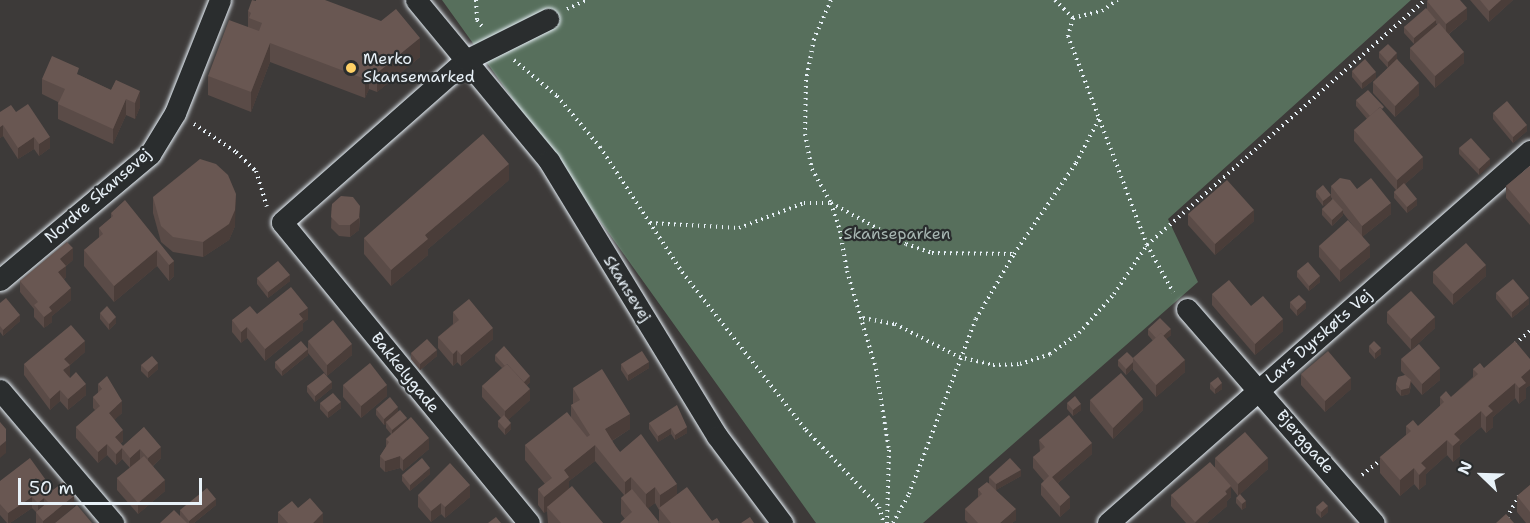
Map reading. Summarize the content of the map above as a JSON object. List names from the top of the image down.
{
  "streets": {
    "street": [
      "Nordre Skansevej",
      "Skansevej",
      "Lars Dyrskøts Vej",
      "Bakkelygade",
      "Bjerggade"
    ]
  },
  "crossings": [
    ["Lars Dyrskøts Vej", "Bjerggade"]
  ],
  "parks": ["Skanseparken"],
  "places": ["Merko Skansemarked"],
  "scale_bar": "50 m",
  "north": "top left"
}
